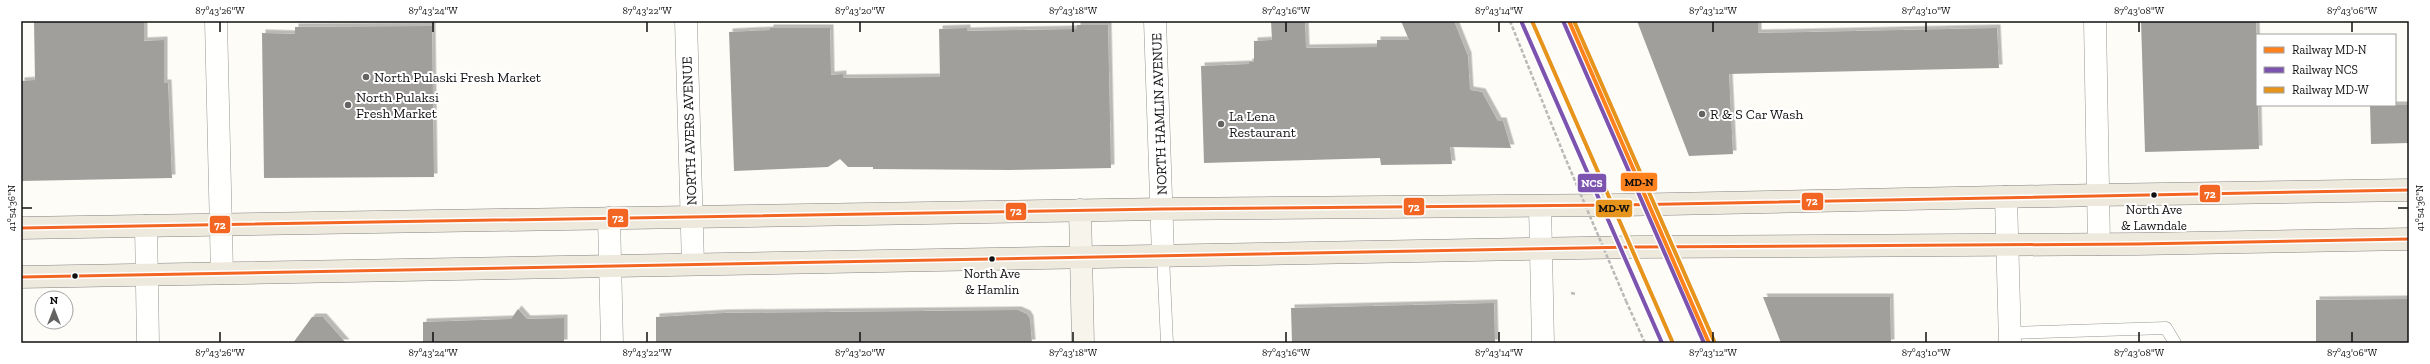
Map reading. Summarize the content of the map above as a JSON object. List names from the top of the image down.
{
  "streets": {
    "street": ["NORTH HAMLIN AVENUE", "NORTH AVERS AVENUE"]
  },
  "places": [
    "North Pulaski Fresh Market",
    "North Pulaksi Fresh Market",
    "R & S Car Wash",
    "La Lena Restaurant",
    "North Ave & Lawndale",
    "North Ave & Hamlin"
  ],
  "lines": [
    "rail line MD-N",
    "rail line MD-W",
    "rail line NCS",
    "transit line 72"
  ],
  "legend": ["Railway MD-N", "Railway NCS", "Railway MD-W"],
  "north": "top",
  "coordinates": [
    "87°43'26\"W",
    "87°43'24\"W",
    "87°43'22\"W",
    "87°43'20\"W",
    "87°43'18\"W",
    "87°43'16\"W",
    "87°43'14\"W",
    "87°43'12\"W",
    "87°43'10\"W",
    "87°43'08\"W",
    "87°43'06\"W",
    "41°54'36\"N"
  ]
}
